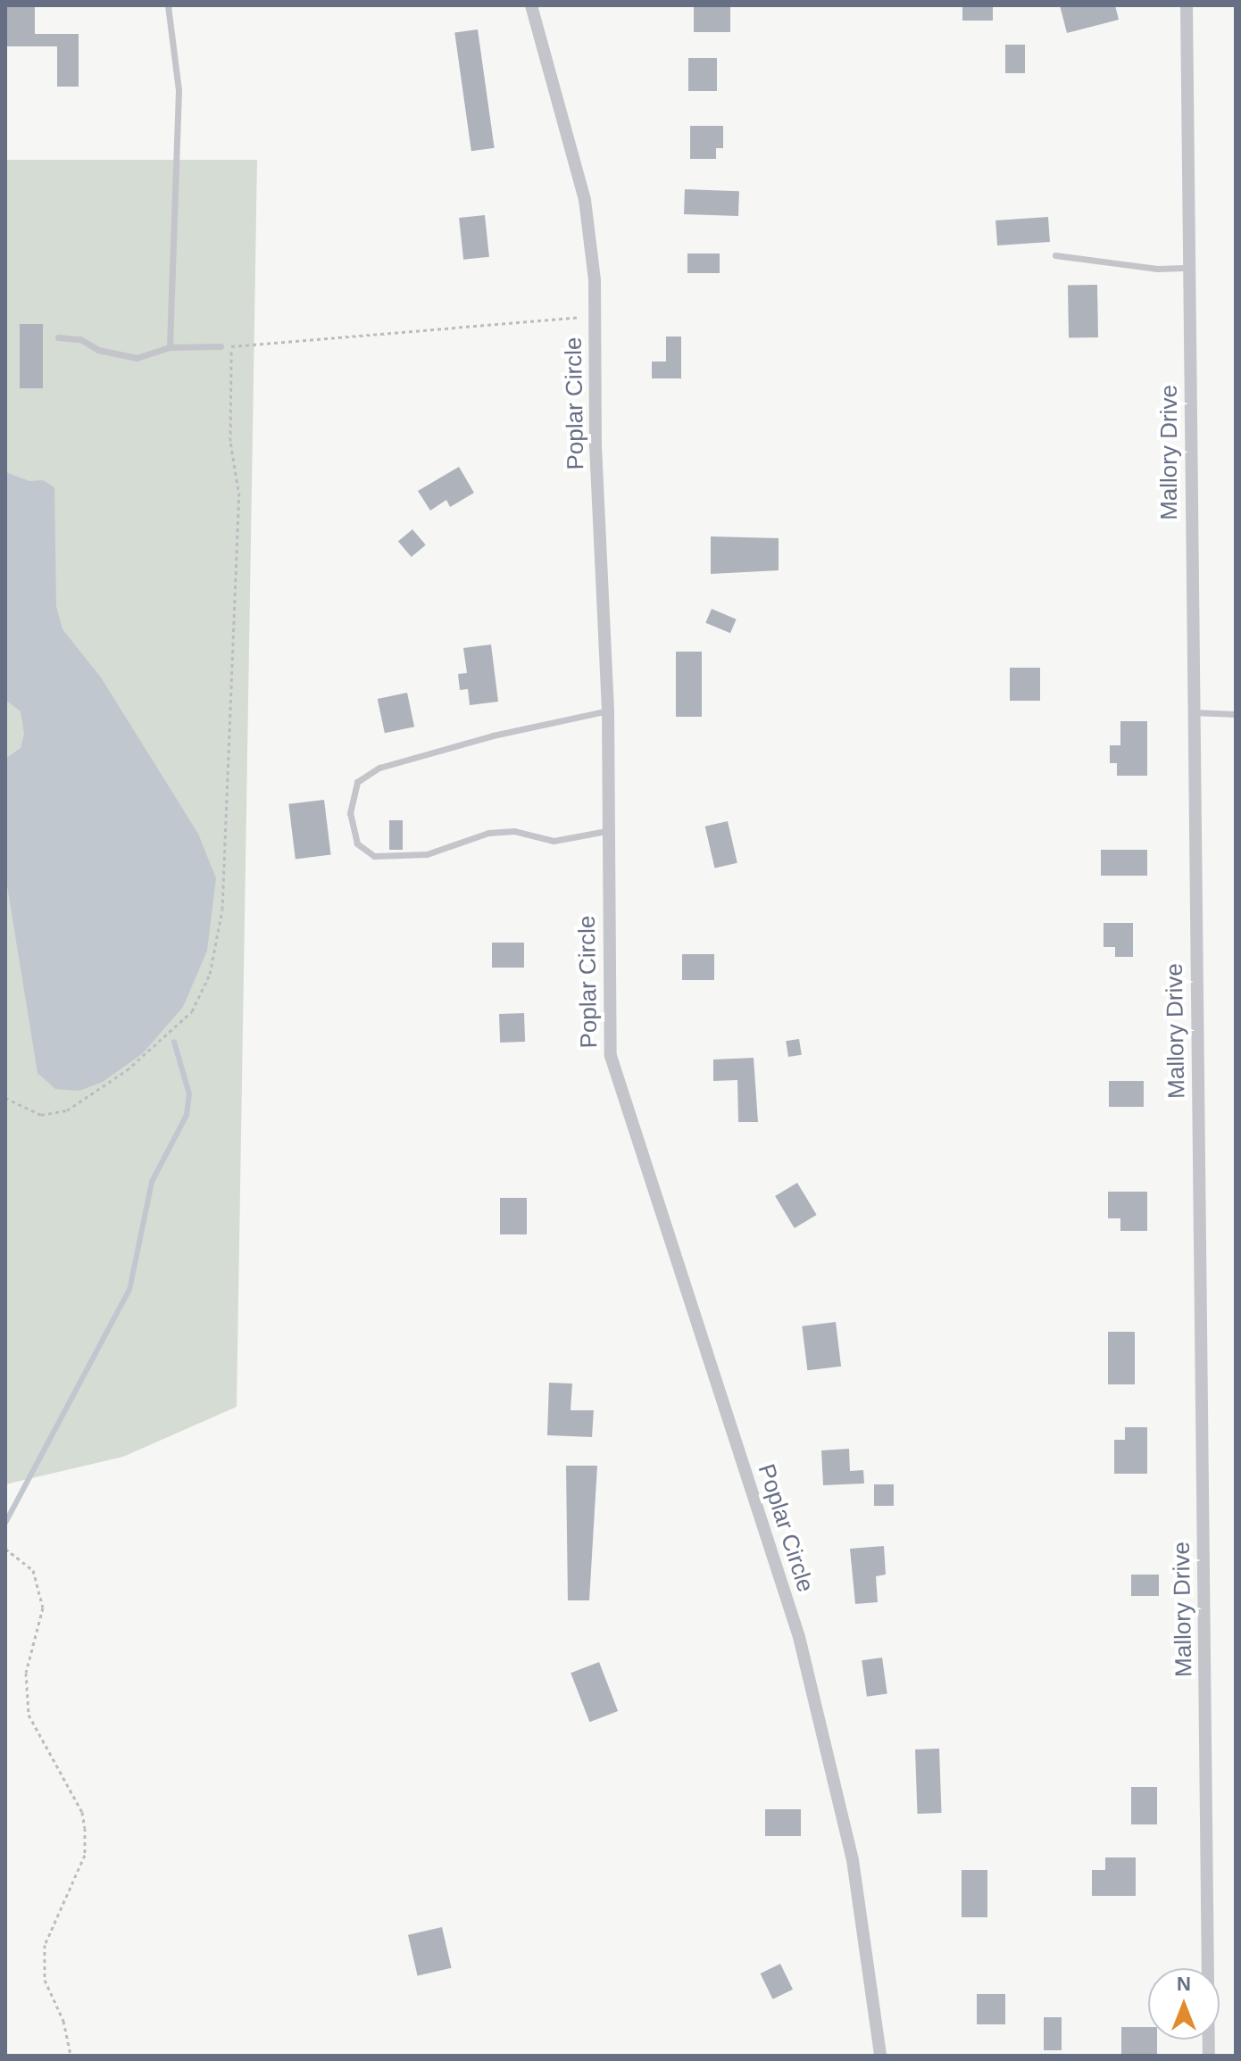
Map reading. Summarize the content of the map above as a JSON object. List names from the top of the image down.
{
  "streets": {
    "street": ["Poplar Circle", "Mallory Drive"]
  },
  "north": "top"
}
